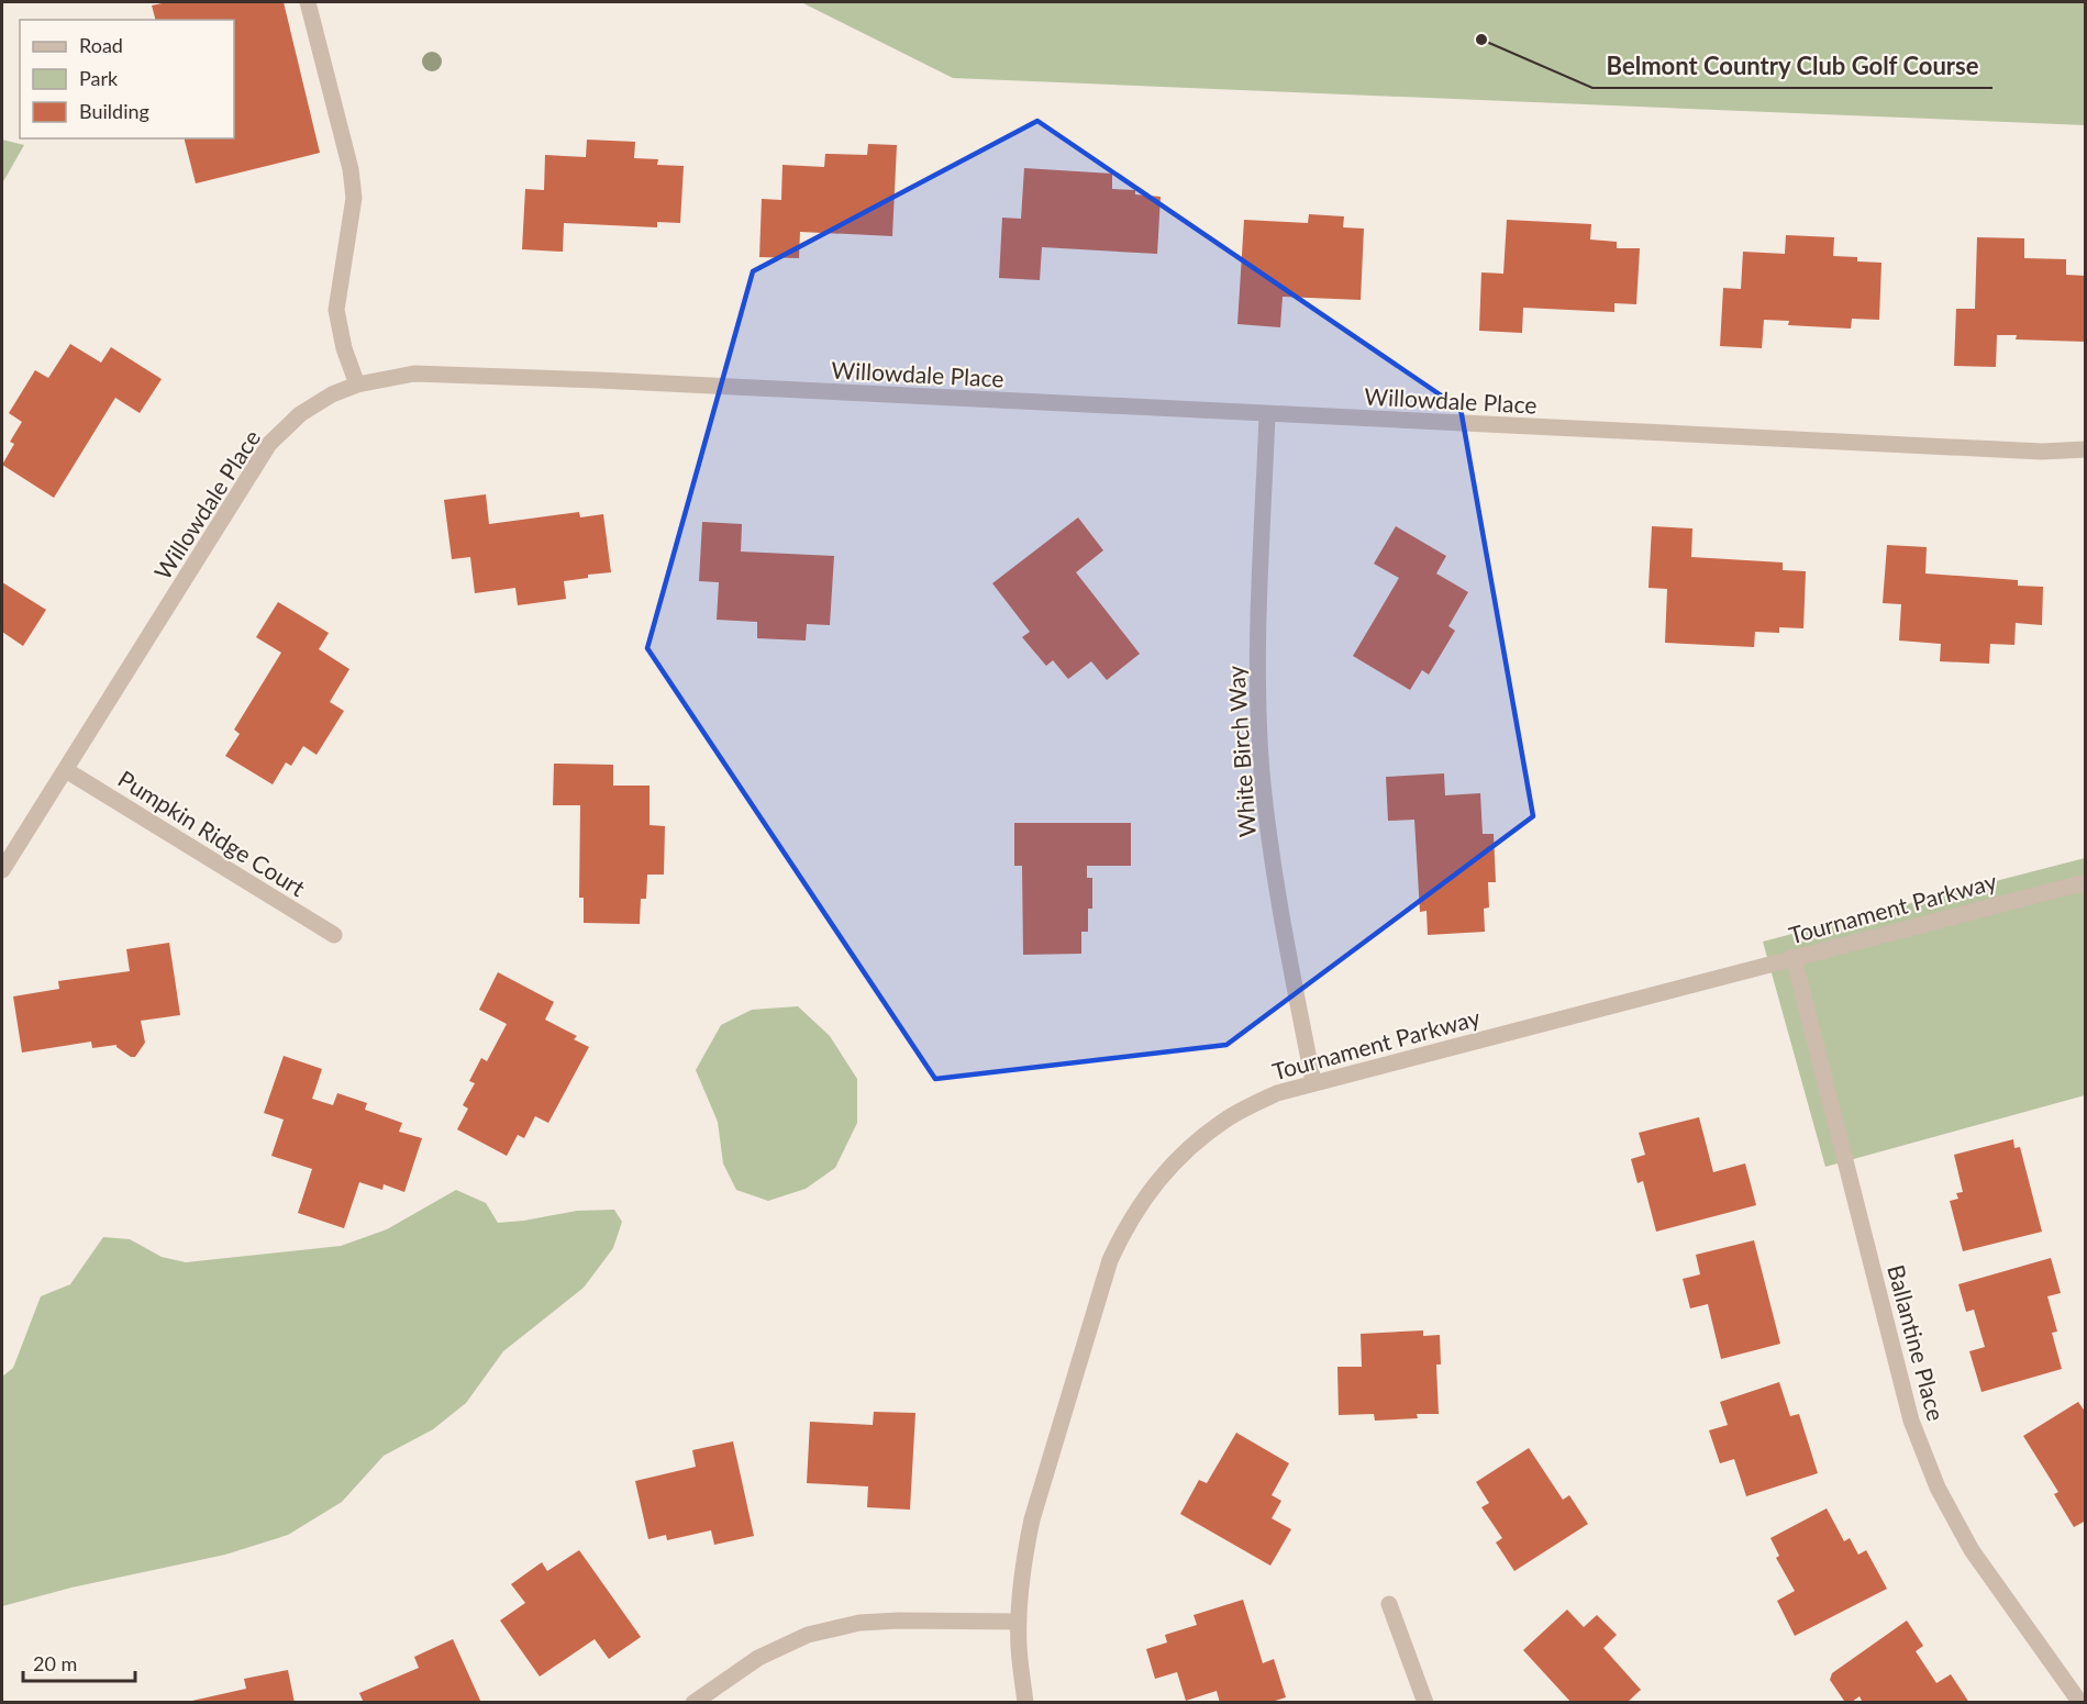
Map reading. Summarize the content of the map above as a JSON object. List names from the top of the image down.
{
  "streets": {
    "street": [
      "Willowdale Place",
      "White Birch Way",
      "Pumpkin Ridge Court",
      "Tournament Parkway",
      "Ballantine Place"
    ]
  },
  "crossings": [
    ["Willowdale Place", "White Birch Way"],
    ["Willowdale Place", "Pumpkin Ridge Court"],
    ["White Birch Way", "Tournament Parkway"],
    ["Tournament Parkway", "Ballantine Place"]
  ],
  "places": ["Belmont Country Club Golf Course"],
  "legend": ["Road", "Park", "Building"],
  "scale_bar": "20 m"
}
